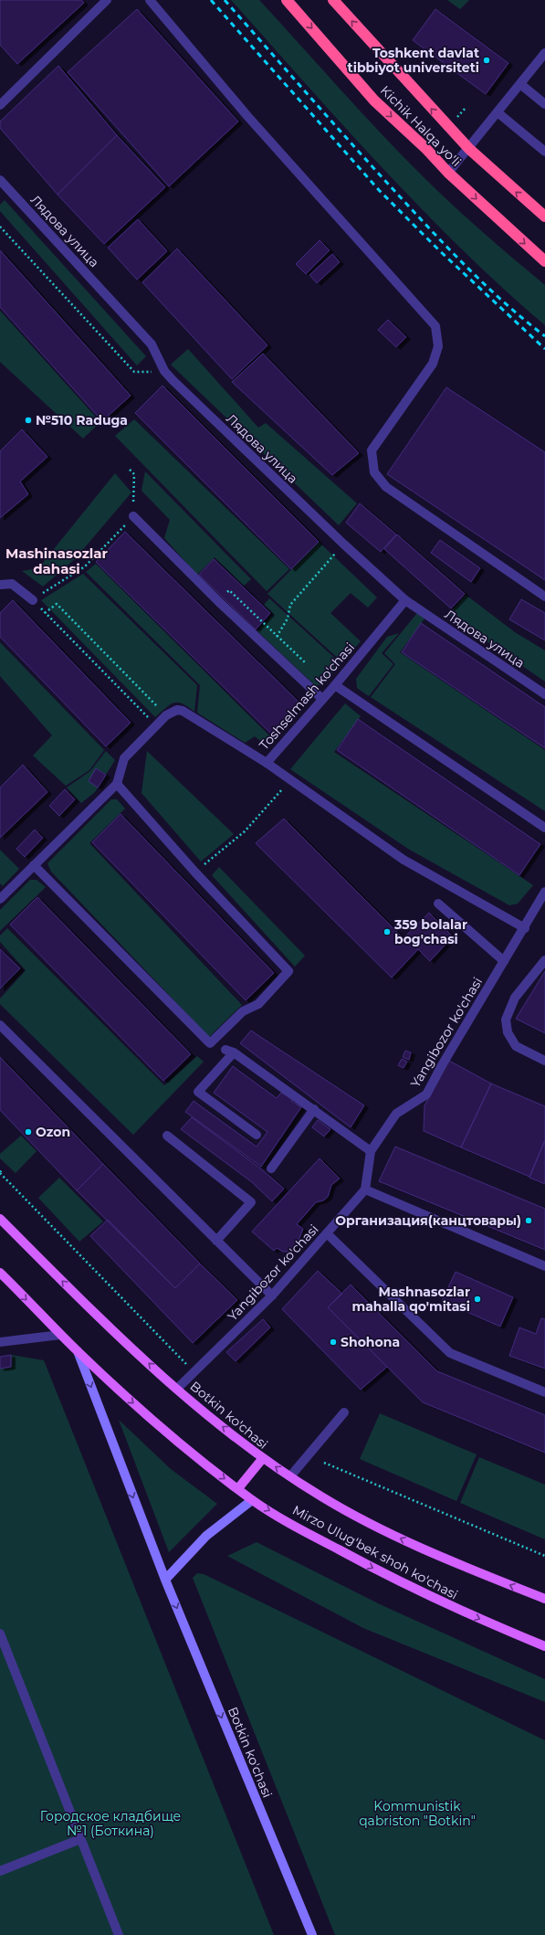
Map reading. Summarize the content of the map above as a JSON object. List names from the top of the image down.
{
  "streets": {
    "highway": ["Kichik Halqa yo'li"],
    "main road": ["Botkin ko'chasi", "Mirzo Ulug'bek shoh ko'chasi"],
    "street": ["Лядова улица", "Toshselmash ko'chasi", "Yangibozor ko'chasi"]
  },
  "crossings": [
    ["Лядова улица", "Toshselmash ko'chasi"],
    ["Yangibozor ko'chasi", "Botkin ko'chasi"],
    ["Botkin ko'chasi", "Mirzo Ulug'bek shoh ko'chasi"]
  ],
  "districts": ["Mashinasozlar dahasi"],
  "parks": ["Kommunistik qabriston \"Botkin\"", "Городское кладбище №1 (Боткина)"],
  "places": [
    "Toshkent davlat tibbiyot universiteti",
    "№510 Raduga",
    "359 bolalar bog'chasi",
    "Ozon",
    "Организация(канцтовары)",
    "Mashnasozlar mahalla qo'mitasi",
    "Shohona"
  ]
}
